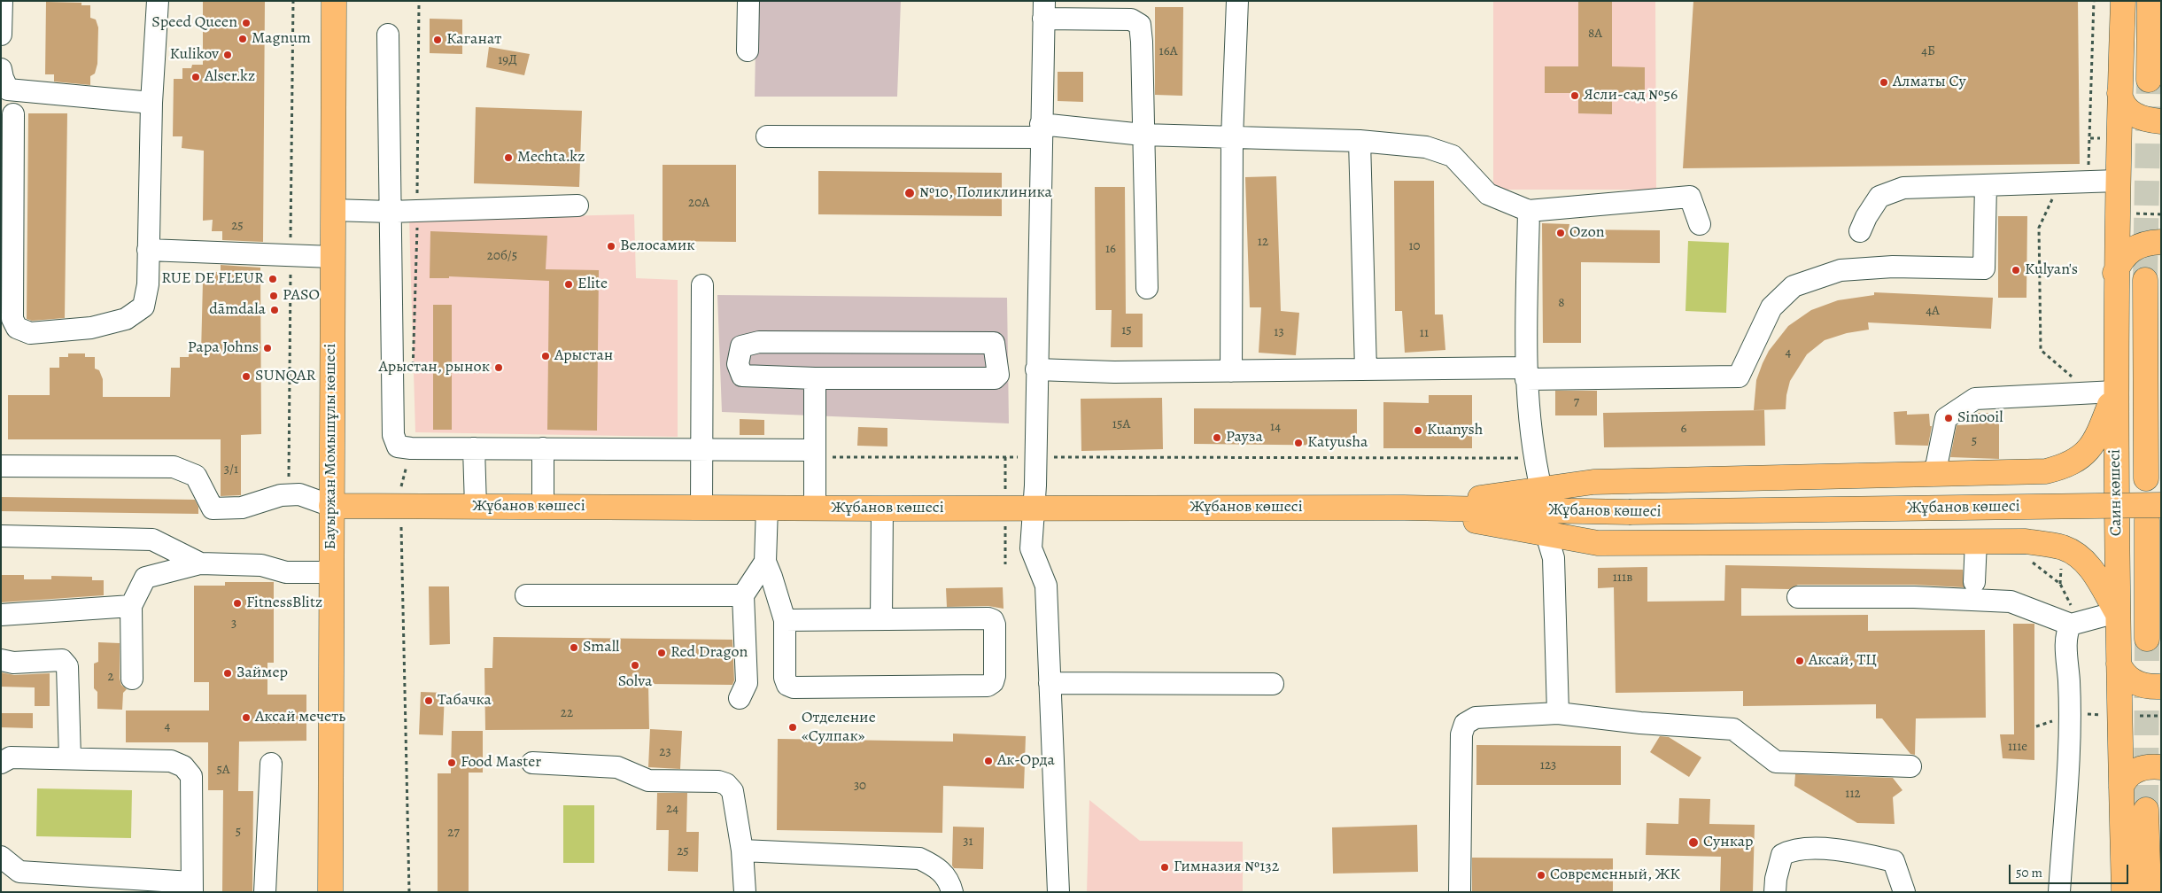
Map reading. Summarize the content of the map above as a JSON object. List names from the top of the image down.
{
  "streets": {
    "main road": ["Бауыржан Момышұлы көшесі", "Саин көшесі", "Жұбанов көшесі"]
  },
  "crossings": [
    ["Бауыржан Момышұлы көшесі", "Жұбанов көшесі"],
    ["Саин көшесі", "Жұбанов көшесі"]
  ],
  "places": [
    "Speed Queen",
    "Magnum",
    "Каганат",
    "Kulikov",
    "Alser.kz",
    "Алматы Су",
    "Ясли-сад №56",
    "Mechta.kz",
    "№10, Поликлиника",
    "Ozon",
    "Велосамик",
    "Kulyan's",
    "RUE DE FLEUR",
    "Elite",
    "PASO",
    "dãmdala",
    "Papa Johns",
    "Арыстан",
    "Арыстан, рынок",
    "SUNQAR",
    "Sinooil",
    "Kuanysh",
    "Рауза",
    "Katyusha",
    "FitnessBlitz",
    "Small",
    "Red Dragon",
    "Аксай, ТЦ",
    "Solva",
    "Займер",
    "Табачка",
    "Аксай мечеть",
    "Отделение «Сулпак»",
    "Ак-Орда",
    "Food Master",
    "Сункар",
    "Гимназия №132",
    "Современный, ЖК"
  ],
  "house_numbers": [
    "8А",
    "16А",
    "4Б",
    "19Д",
    "20А",
    "25",
    "12",
    "10",
    "16",
    "20б/5",
    "8",
    "4А",
    "15",
    "13",
    "11",
    "4",
    "7",
    "15А",
    "14",
    "6",
    "5",
    "3/1",
    "111в",
    "3",
    "2",
    "22",
    "4",
    "111е",
    "23",
    "123",
    "5А",
    "30",
    "112",
    "24",
    "5",
    "27",
    "31",
    "25"
  ],
  "scale_bar": "50 m"
}
